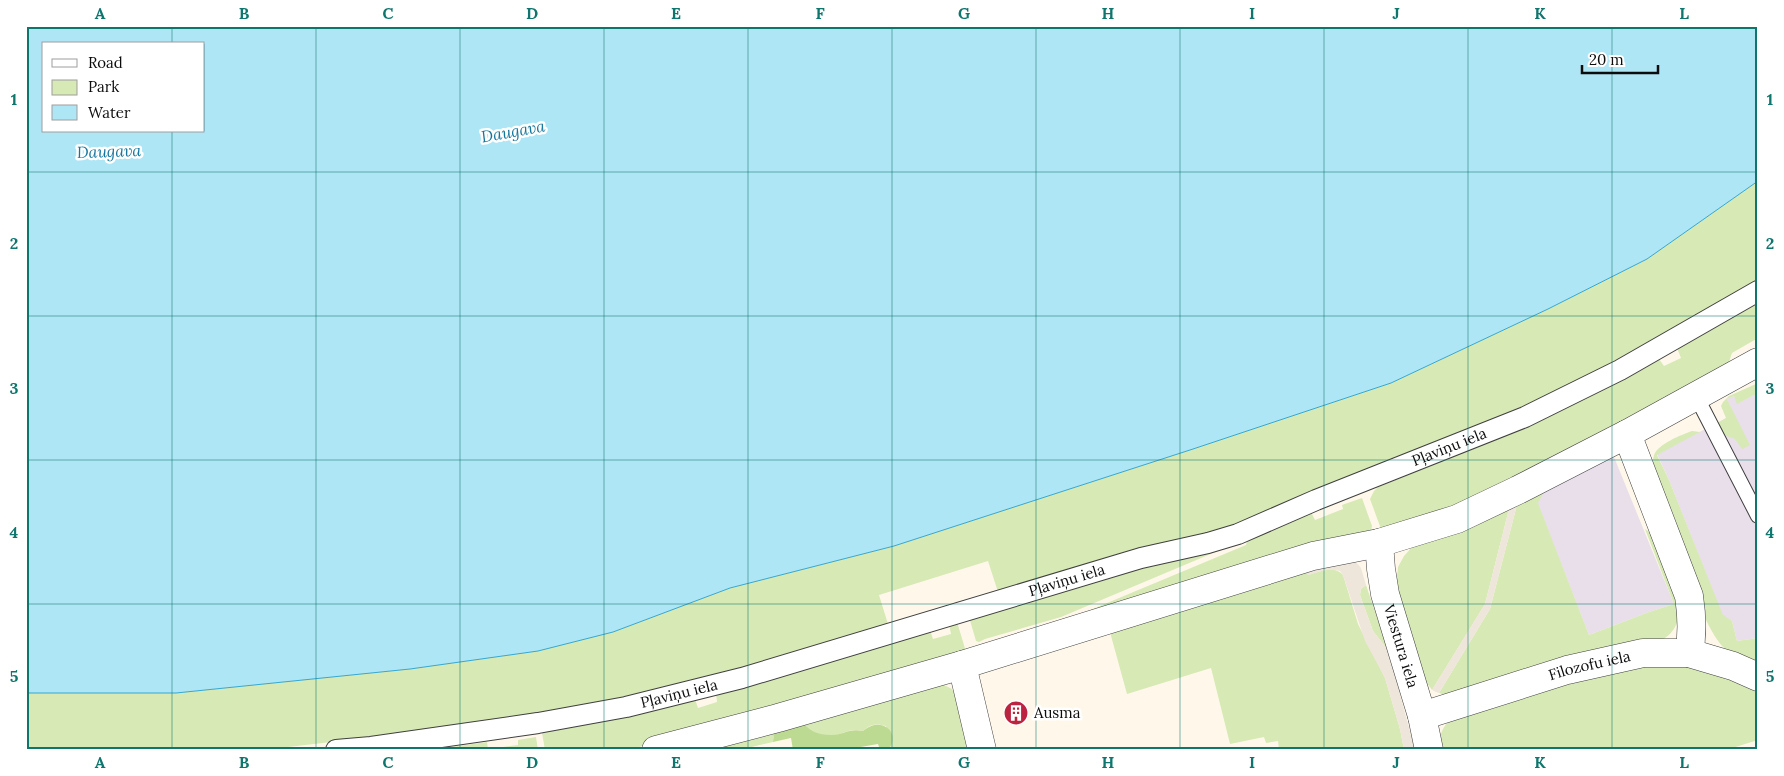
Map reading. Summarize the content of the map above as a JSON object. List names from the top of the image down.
{
  "streets": {
    "street": ["Pļaviņu iela", "Viestura iela", "Filozofu iela"]
  },
  "crossings": [
    ["Viestura iela", "Filozofu iela"]
  ],
  "water": ["Daugava"],
  "places": {
    "building": ["Ausma"]
  },
  "legend": ["Road", "Park", "Water"],
  "scale_bar": "20 m",
  "grid": {
    "columns": [
      "A",
      "B",
      "C",
      "D",
      "E",
      "F",
      "G",
      "H",
      "I",
      "J",
      "K",
      "L"
    ],
    "rows": [
      "1",
      "2",
      "3",
      "4",
      "5"
    ]
  }
}
